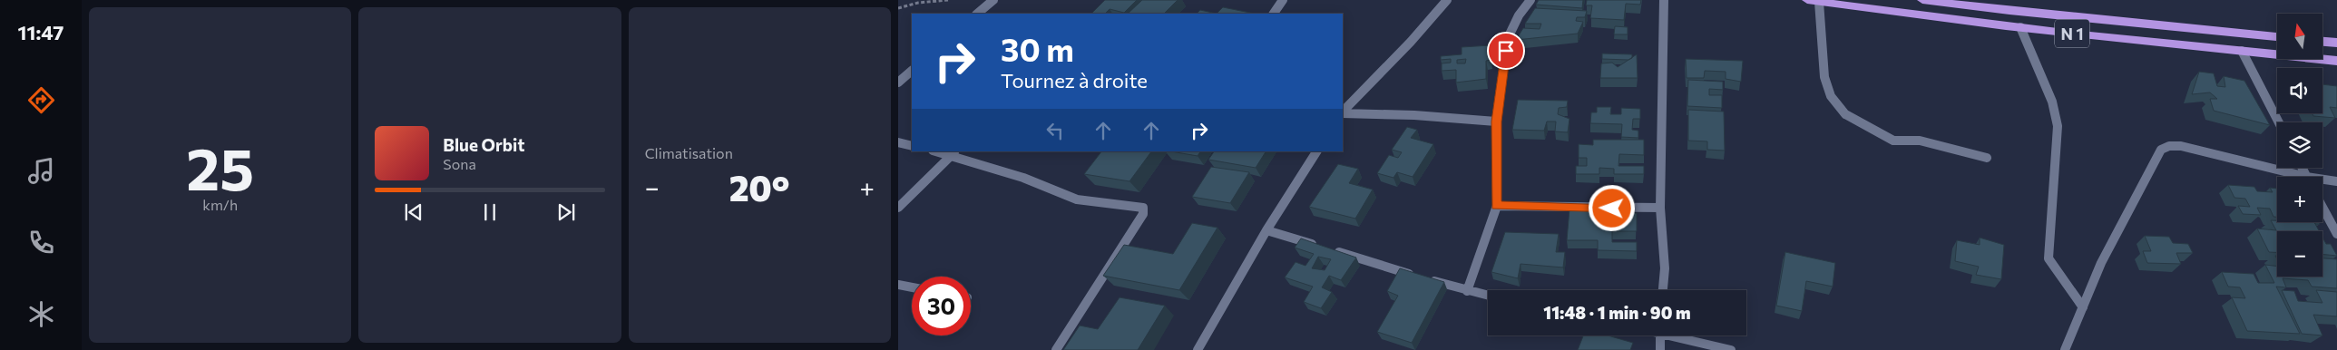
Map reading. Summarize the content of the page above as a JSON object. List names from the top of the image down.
{
  "streets": {
    "highway": ["N 1"]
  },
  "north": "top",
  "page": {
    "tabs": "11:47",
    "tile": [
      ["25", "km/h"],
      "Climatisation"
    ],
    "map_buttons": ["+", "−"],
    "turn": ["30 m", "Tournez à droite"],
    "song": ["Blue Orbit", "Sona"],
    "heat": ["−", "20°", "+"],
    "limit": "30",
    "trip": "11:48 · 1 min · 90 m"
  }
}
